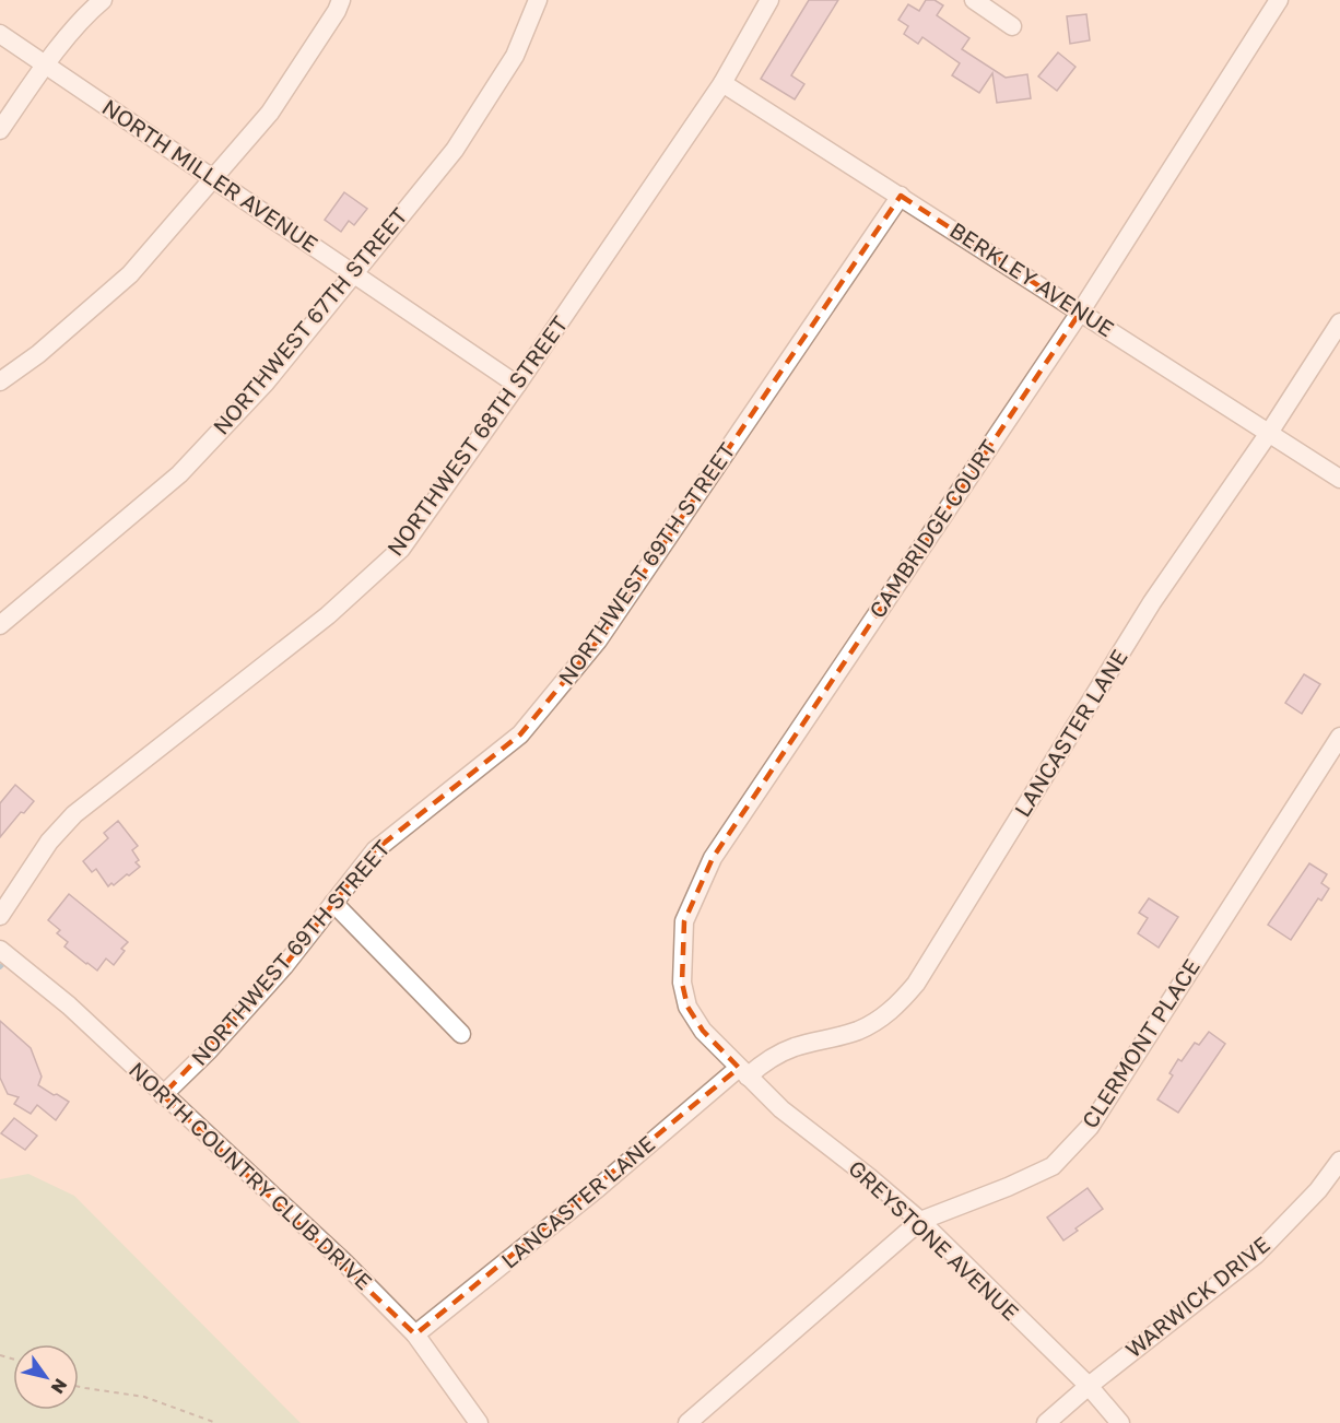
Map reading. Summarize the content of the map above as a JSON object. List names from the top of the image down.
{
  "streets": {
    "street": [
      "NORTH MILLER AVENUE",
      "BERKLEY AVENUE",
      "NORTHWEST 67TH STREET",
      "NORTHWEST 68TH STREET",
      "CAMBRIDGE COURT",
      "NORTHWEST 69TH STREET",
      "LANCASTER LANE",
      "CLERMONT PLACE",
      "NORTH COUNTRY CLUB DRIVE",
      "GREYSTONE AVENUE",
      "WARWICK DRIVE"
    ]
  },
  "crossings": [
    ["NORTH MILLER AVENUE", "NORTHWEST 67TH STREET"],
    ["NORTH MILLER AVENUE", "NORTHWEST 68TH STREET"],
    ["BERKLEY AVENUE", "NORTHWEST 68TH STREET"],
    ["BERKLEY AVENUE", "CAMBRIDGE COURT"],
    ["BERKLEY AVENUE", "NORTHWEST 69TH STREET"],
    ["BERKLEY AVENUE", "LANCASTER LANE"],
    ["CAMBRIDGE COURT", "LANCASTER LANE"],
    ["CAMBRIDGE COURT", "GREYSTONE AVENUE"],
    ["NORTHWEST 69TH STREET", "NORTH COUNTRY CLUB DRIVE"],
    ["LANCASTER LANE", "NORTH COUNTRY CLUB DRIVE"],
    ["LANCASTER LANE", "GREYSTONE AVENUE"],
    ["CLERMONT PLACE", "GREYSTONE AVENUE"],
    ["GREYSTONE AVENUE", "WARWICK DRIVE"]
  ],
  "north": "bottom right"
}
